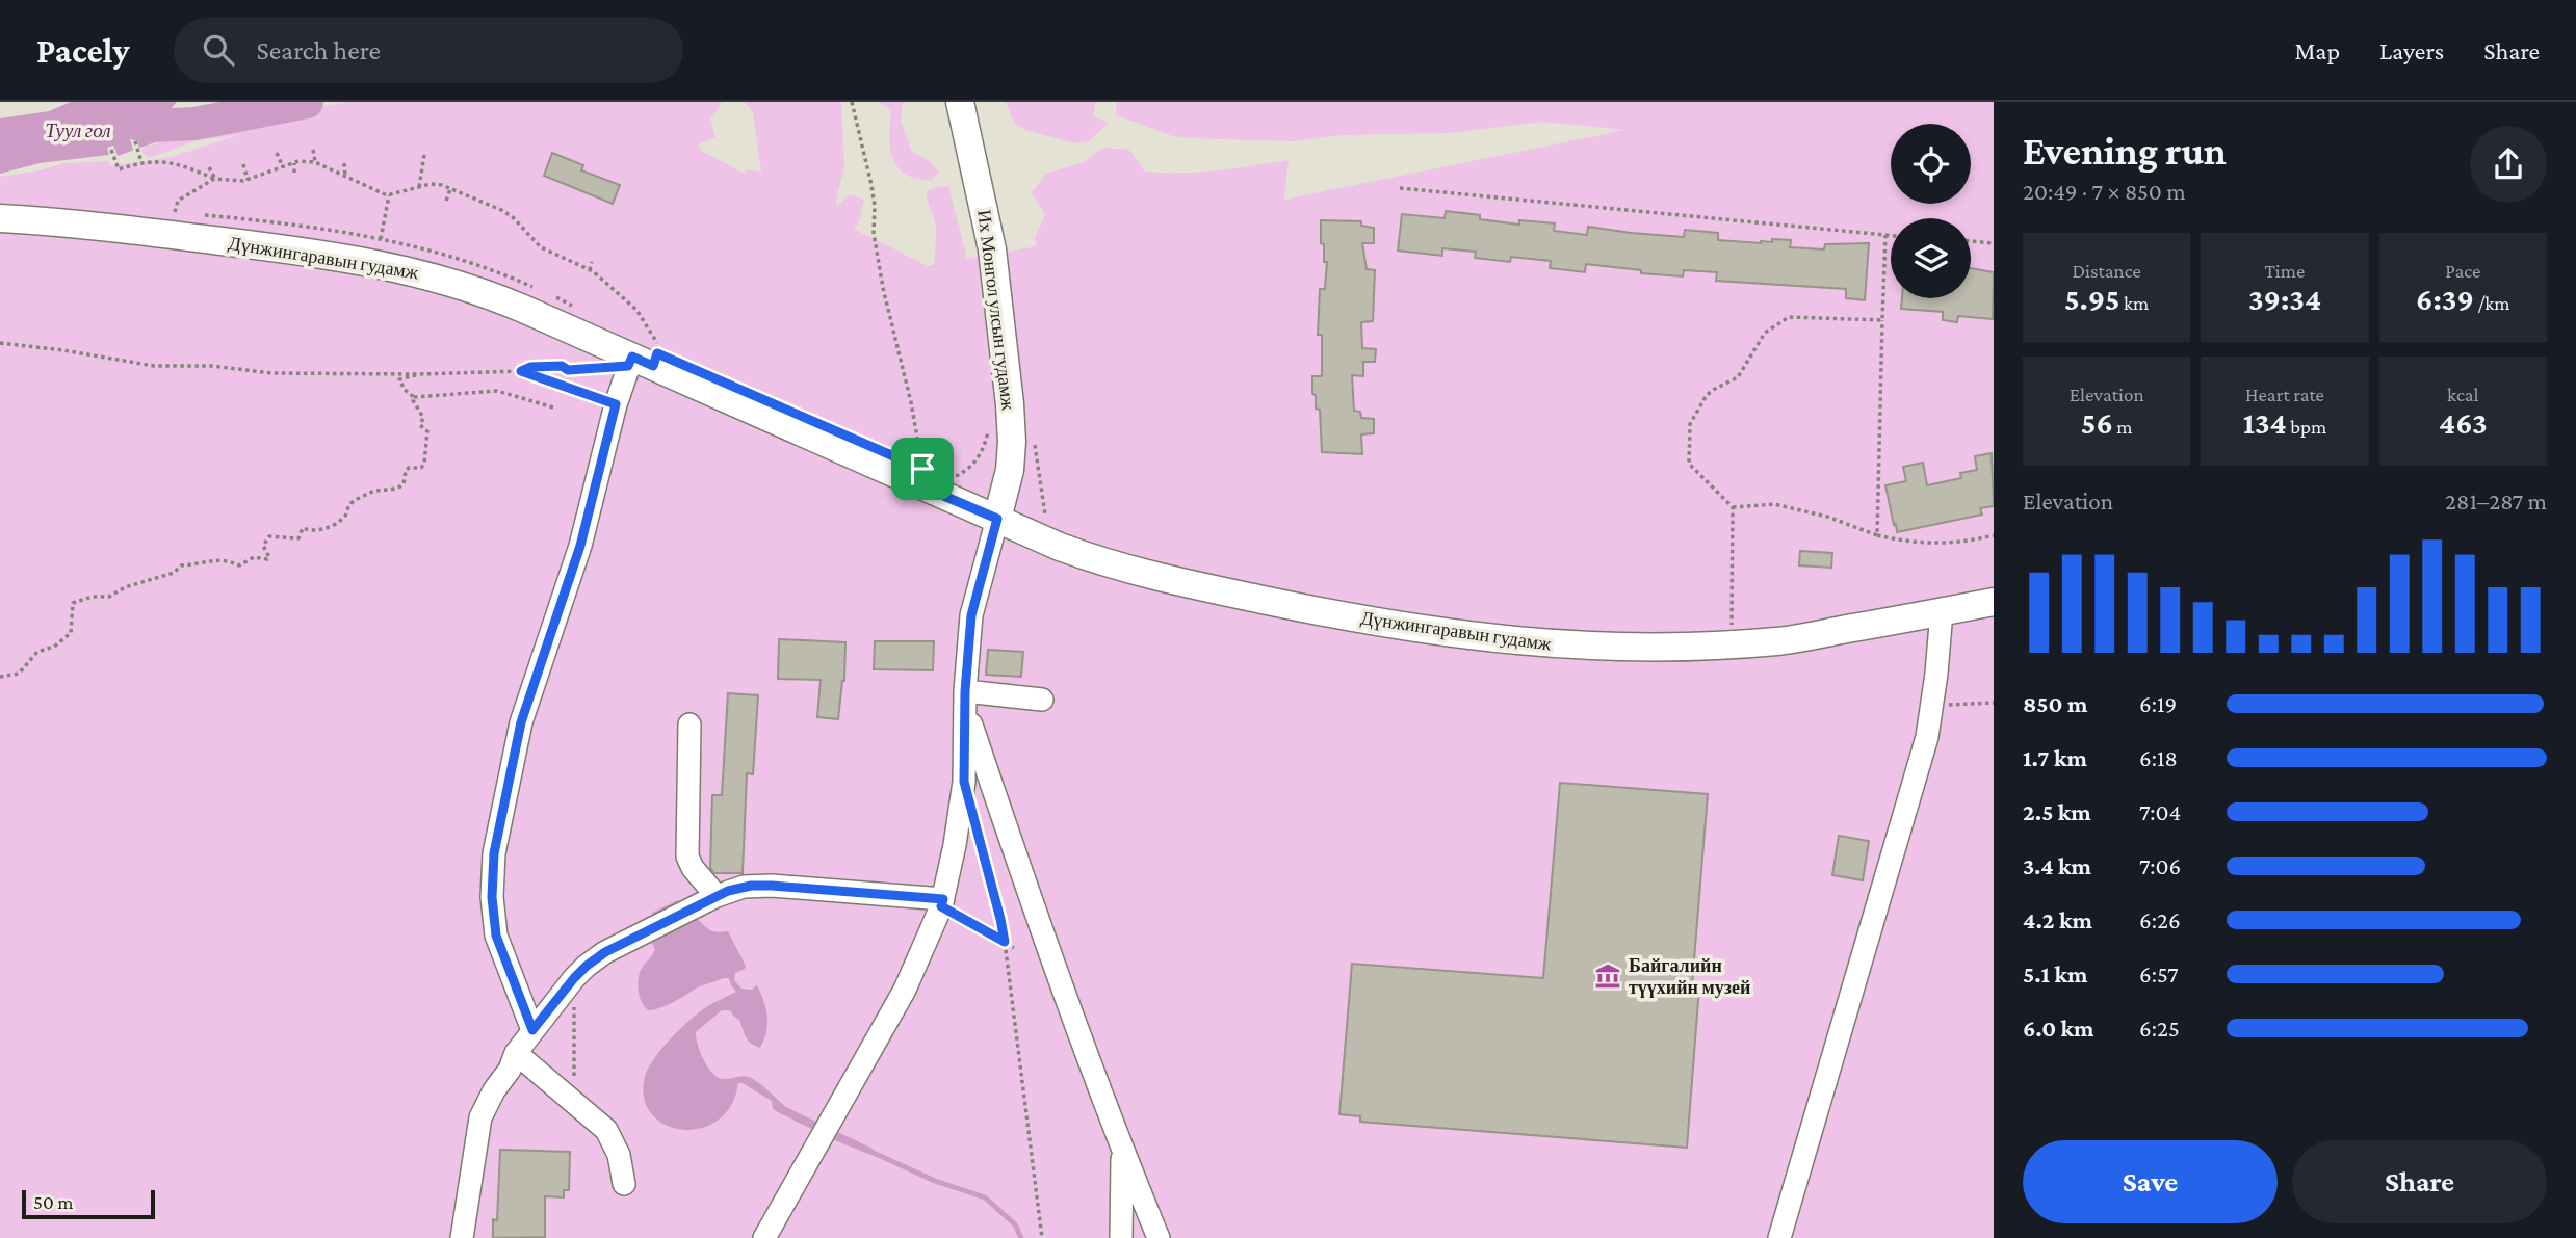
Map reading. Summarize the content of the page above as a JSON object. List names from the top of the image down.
{
  "streets": {
    "main road": ["Дүнжингаравын гудамж", "Их Монгол улсын гудамж"]
  },
  "crossings": [
    ["Дүнжингаравын гудамж", "Их Монгол улсын гудамж"]
  ],
  "water": ["Туул гол"],
  "places": {
    "museum": ["Байгалийн түүхийн музей"]
  },
  "scale_bar": "50 m",
  "page": {
    "header": "Pacely",
    "search": "Search here",
    "nav": ["Map", "Layers", "Share"],
    "heading": ["Evening run", "20:49 · 7 × 850 m"],
    "stats": [
      ["Distance", "5.95 km"],
      ["Time", "39:34"],
      ["Pace", "6:39 /km"],
      ["Elevation", "56 m"],
      ["Heart rate", "134 bpm"],
      ["kcal", "463"]
    ],
    "chart": ["Elevation", "281–287 m"],
    "list": [
      {
        "name": "850 m",
        "note": "6:19"
      },
      {
        "name": "1.7 km",
        "note": "6:18"
      },
      {
        "name": "2.5 km",
        "note": "7:04"
      },
      {
        "name": "3.4 km",
        "note": "7:06"
      },
      {
        "name": "4.2 km",
        "note": "6:26"
      },
      {
        "name": "5.1 km",
        "note": "6:57"
      },
      {
        "name": "6.0 km",
        "note": "6:25"
      }
    ],
    "buttons": ["Save", "Share"],
    "scale": "50 m"
  }
}
